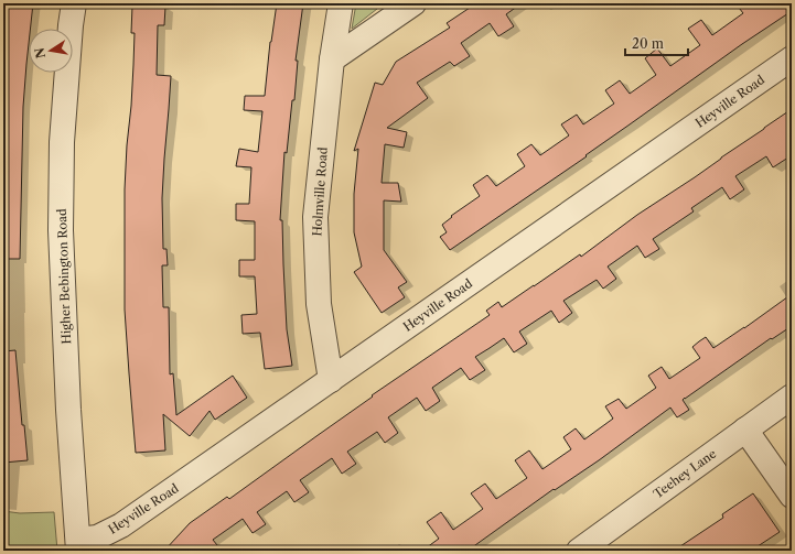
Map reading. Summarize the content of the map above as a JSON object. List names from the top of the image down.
{
  "streets": {
    "street": [
      "Heyville Road",
      "Holmville Road",
      "Higher Bebington Road",
      "Teehey Lane"
    ]
  },
  "crossings": [
    ["Heyville Road", "Holmville Road"],
    ["Heyville Road", "Higher Bebington Road"]
  ],
  "scale_bar": "20 m",
  "north": "left"
}
